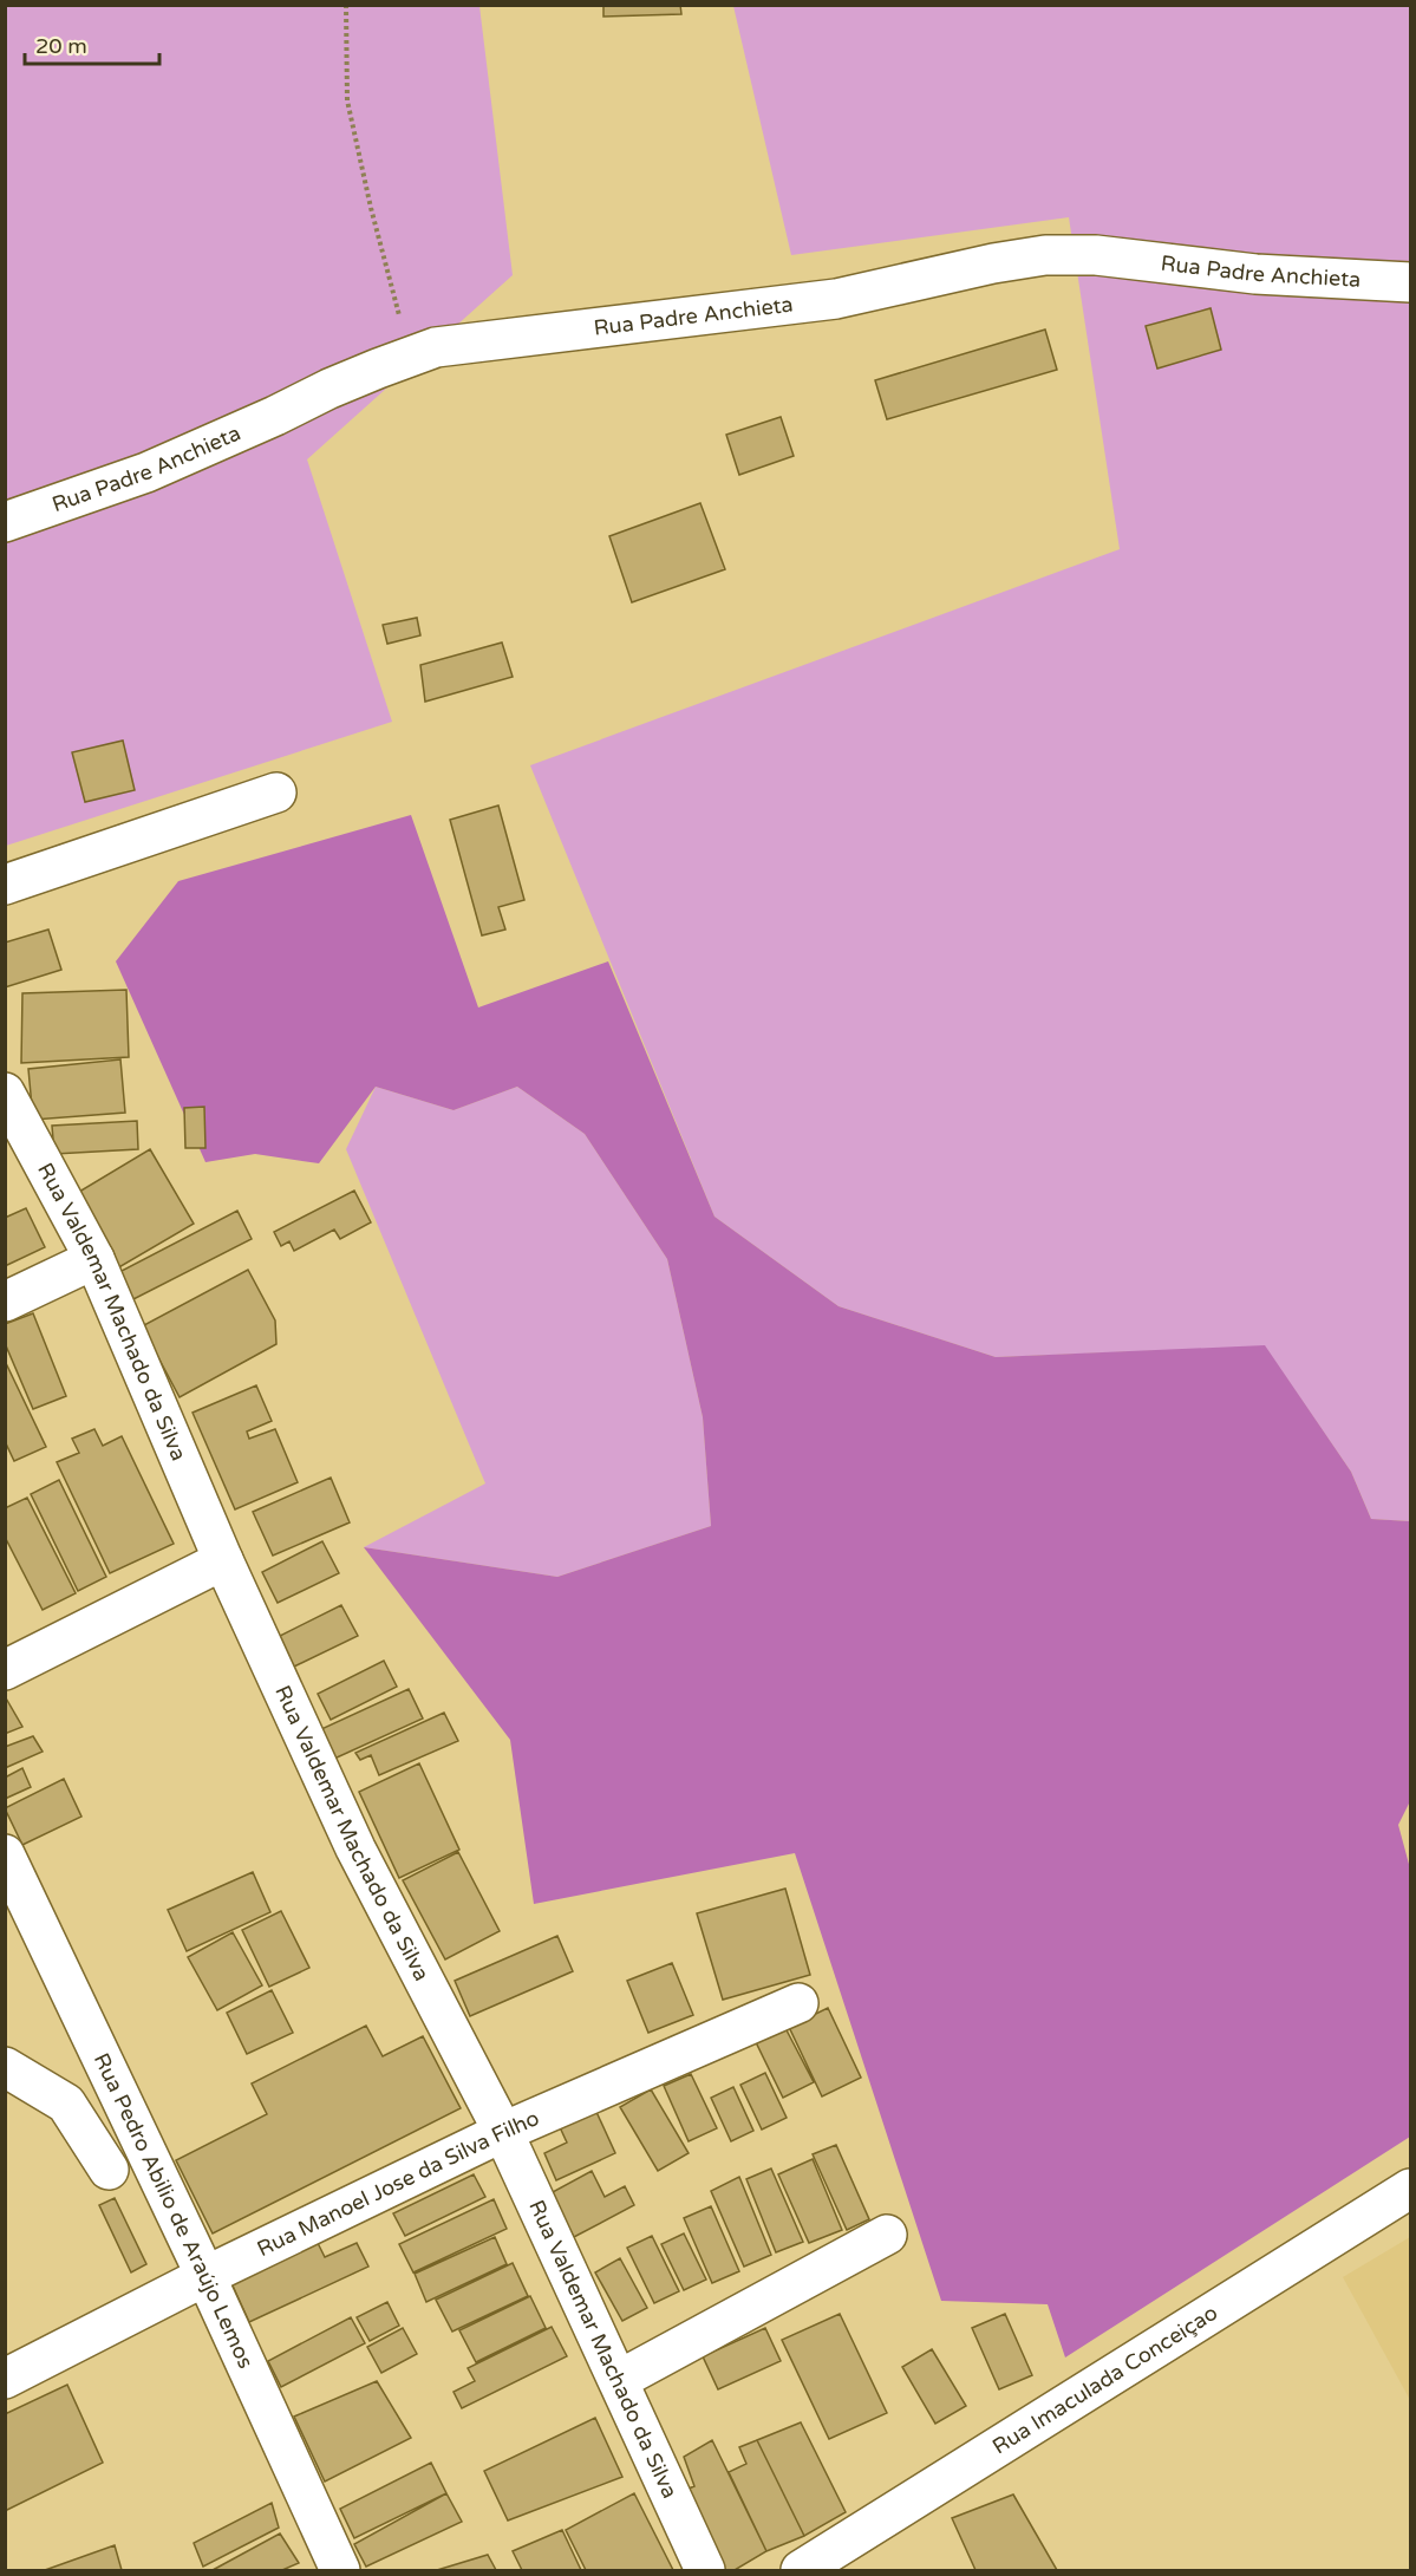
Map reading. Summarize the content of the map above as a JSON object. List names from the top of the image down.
{
  "streets": {
    "street": [
      "Rua Padre Anchieta",
      "Rua Valdemar Machado da Silva",
      "Rua Manoel Jose da Silva Filho",
      "Rua Pedro Abilio de Araújo Lemos",
      "Rua Imaculada Conceiçao"
    ]
  },
  "crossings": [
    ["Rua Valdemar Machado da Silva", "Rua Manoel Jose da Silva Filho"],
    ["Rua Manoel Jose da Silva Filho", "Rua Pedro Abilio de Araújo Lemos"]
  ],
  "scale_bar": "20 m"
}
